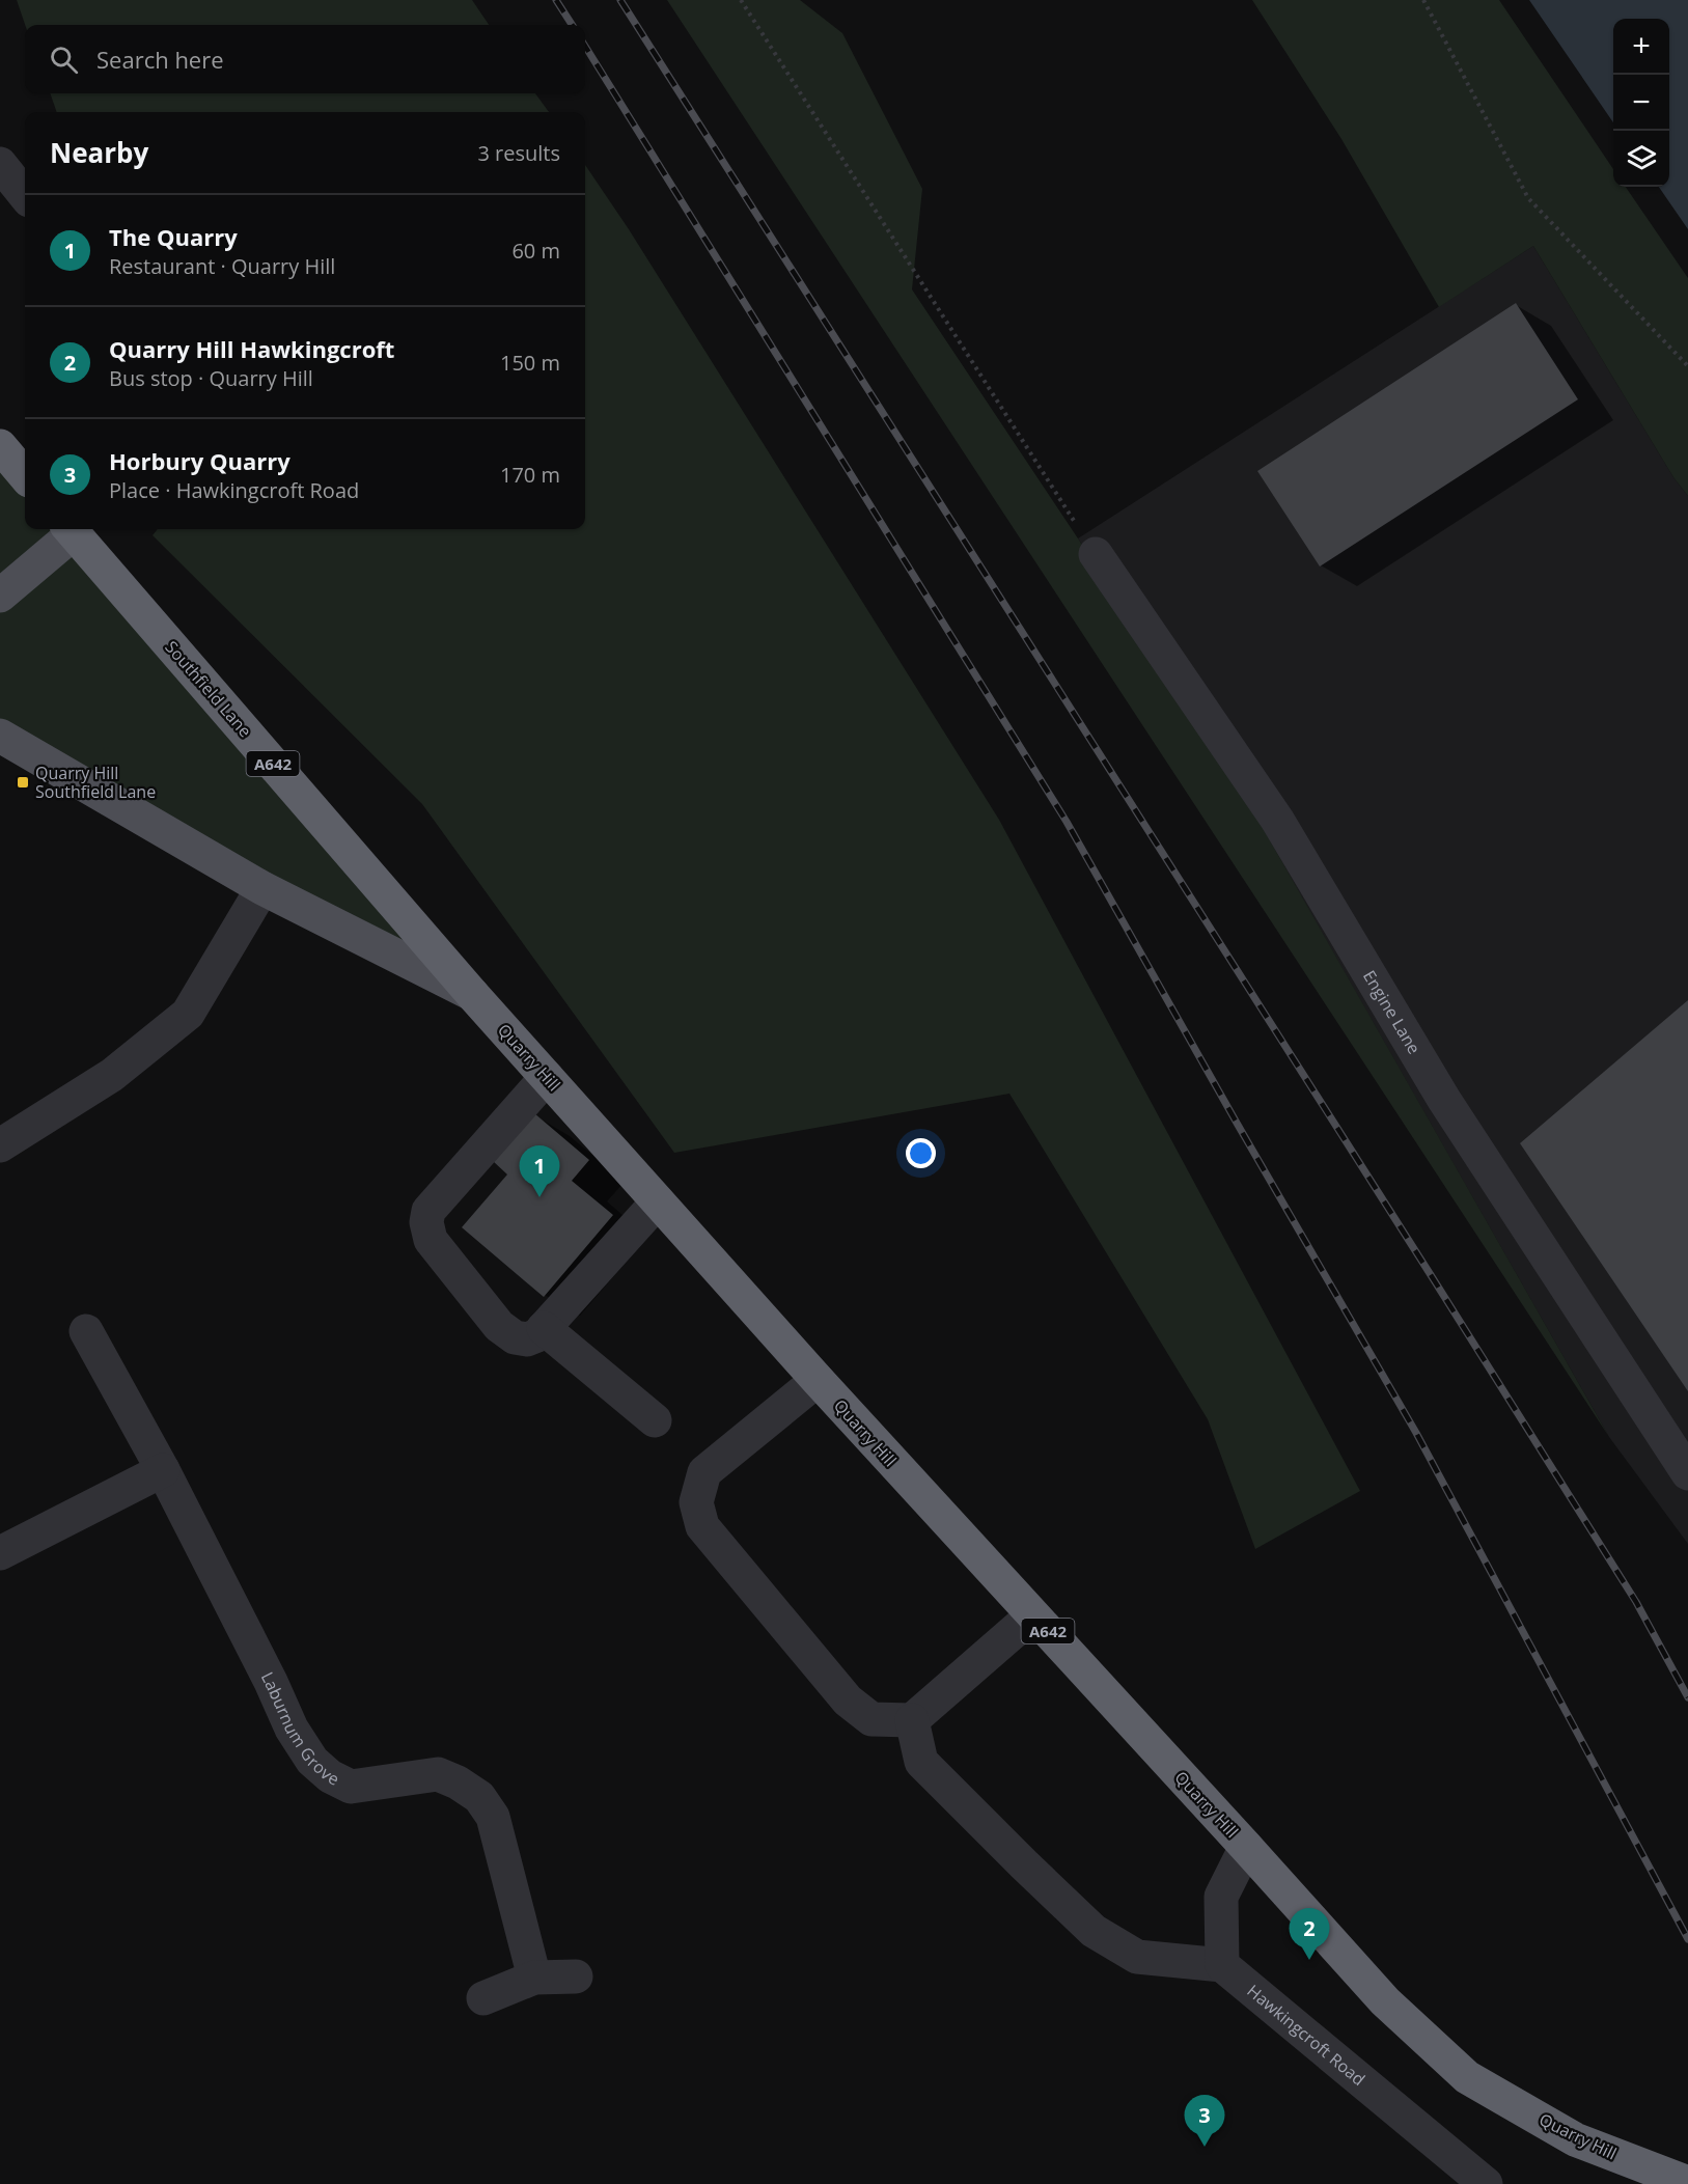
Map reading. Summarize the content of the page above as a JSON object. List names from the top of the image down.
{
  "streets": {
    "highway": ["Southfield Lane", "A642", "Quarry Hill"],
    "street": ["Engine Lane", "Laburnum Grove", "Hawkingcroft Road"]
  },
  "crossings": [
    ["Southfield Lane", "Quarry Hill"]
  ],
  "places": {
    "transit": ["Quarry Hill Southfield Lane"]
  },
  "page": {
    "map_buttons": ["+", "−"],
    "search": "Search here",
    "heading": ["Nearby", "3 results"],
    "list": [
      {
        "mark": "1",
        "name": "The Quarry",
        "note": "Restaurant · Quarry Hill",
        "value": "60 m"
      },
      {
        "mark": "2",
        "name": "Quarry Hill Hawkingcroft",
        "note": "Bus stop · Quarry Hill",
        "value": "150 m"
      },
      {
        "mark": "3",
        "name": "Horbury Quarry",
        "note": "Place · Hawkingcroft Road",
        "value": "170 m"
      }
    ],
    "pins": ["1", "2", "3"]
  }
}
